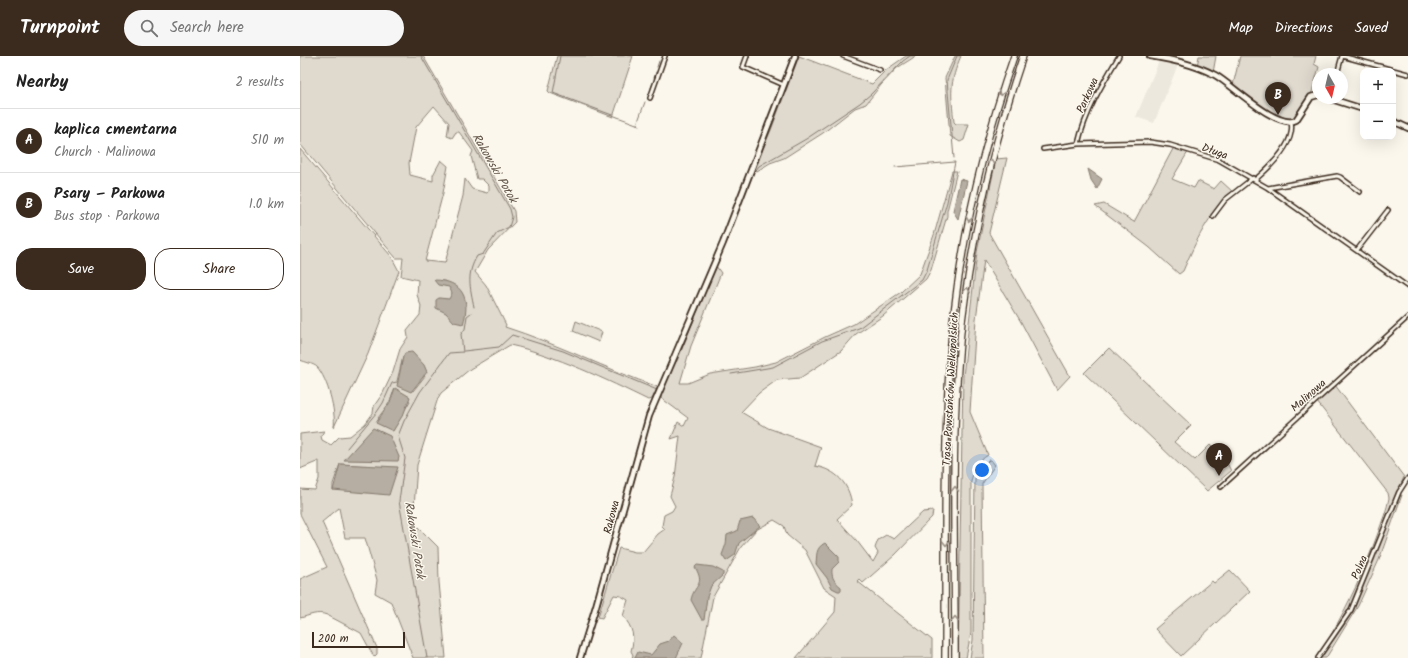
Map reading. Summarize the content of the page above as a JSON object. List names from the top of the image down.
{
  "streets": {
    "highway": ["Trasa Powstańców Wielkopolskich"],
    "street": [
      "Parkowa",
      "Długa",
      "Malinowa",
      "Rakowa",
      "Polna"
    ]
  },
  "crossings": [
    ["Parkowa", "Długa"]
  ],
  "water": ["Rakowski Potok"],
  "scale_bar": "200 m",
  "north": "bottom",
  "page": {
    "header": "Turnpoint",
    "search": "Search here",
    "nav": ["Map", "Directions", "Saved"],
    "heading": ["Nearby", "2 results"],
    "map_buttons": ["+", "−"],
    "pins": ["B", "A"],
    "list": [
      {
        "mark": "A",
        "name": "kaplica cmentarna",
        "note": "Church · Malinowa",
        "value": "510 m"
      },
      {
        "mark": "B",
        "name": "Psary – Parkowa",
        "note": "Bus stop · Parkowa",
        "value": "1.0 km"
      }
    ],
    "buttons": ["Save", "Share"],
    "scale": "200 m"
  }
}
